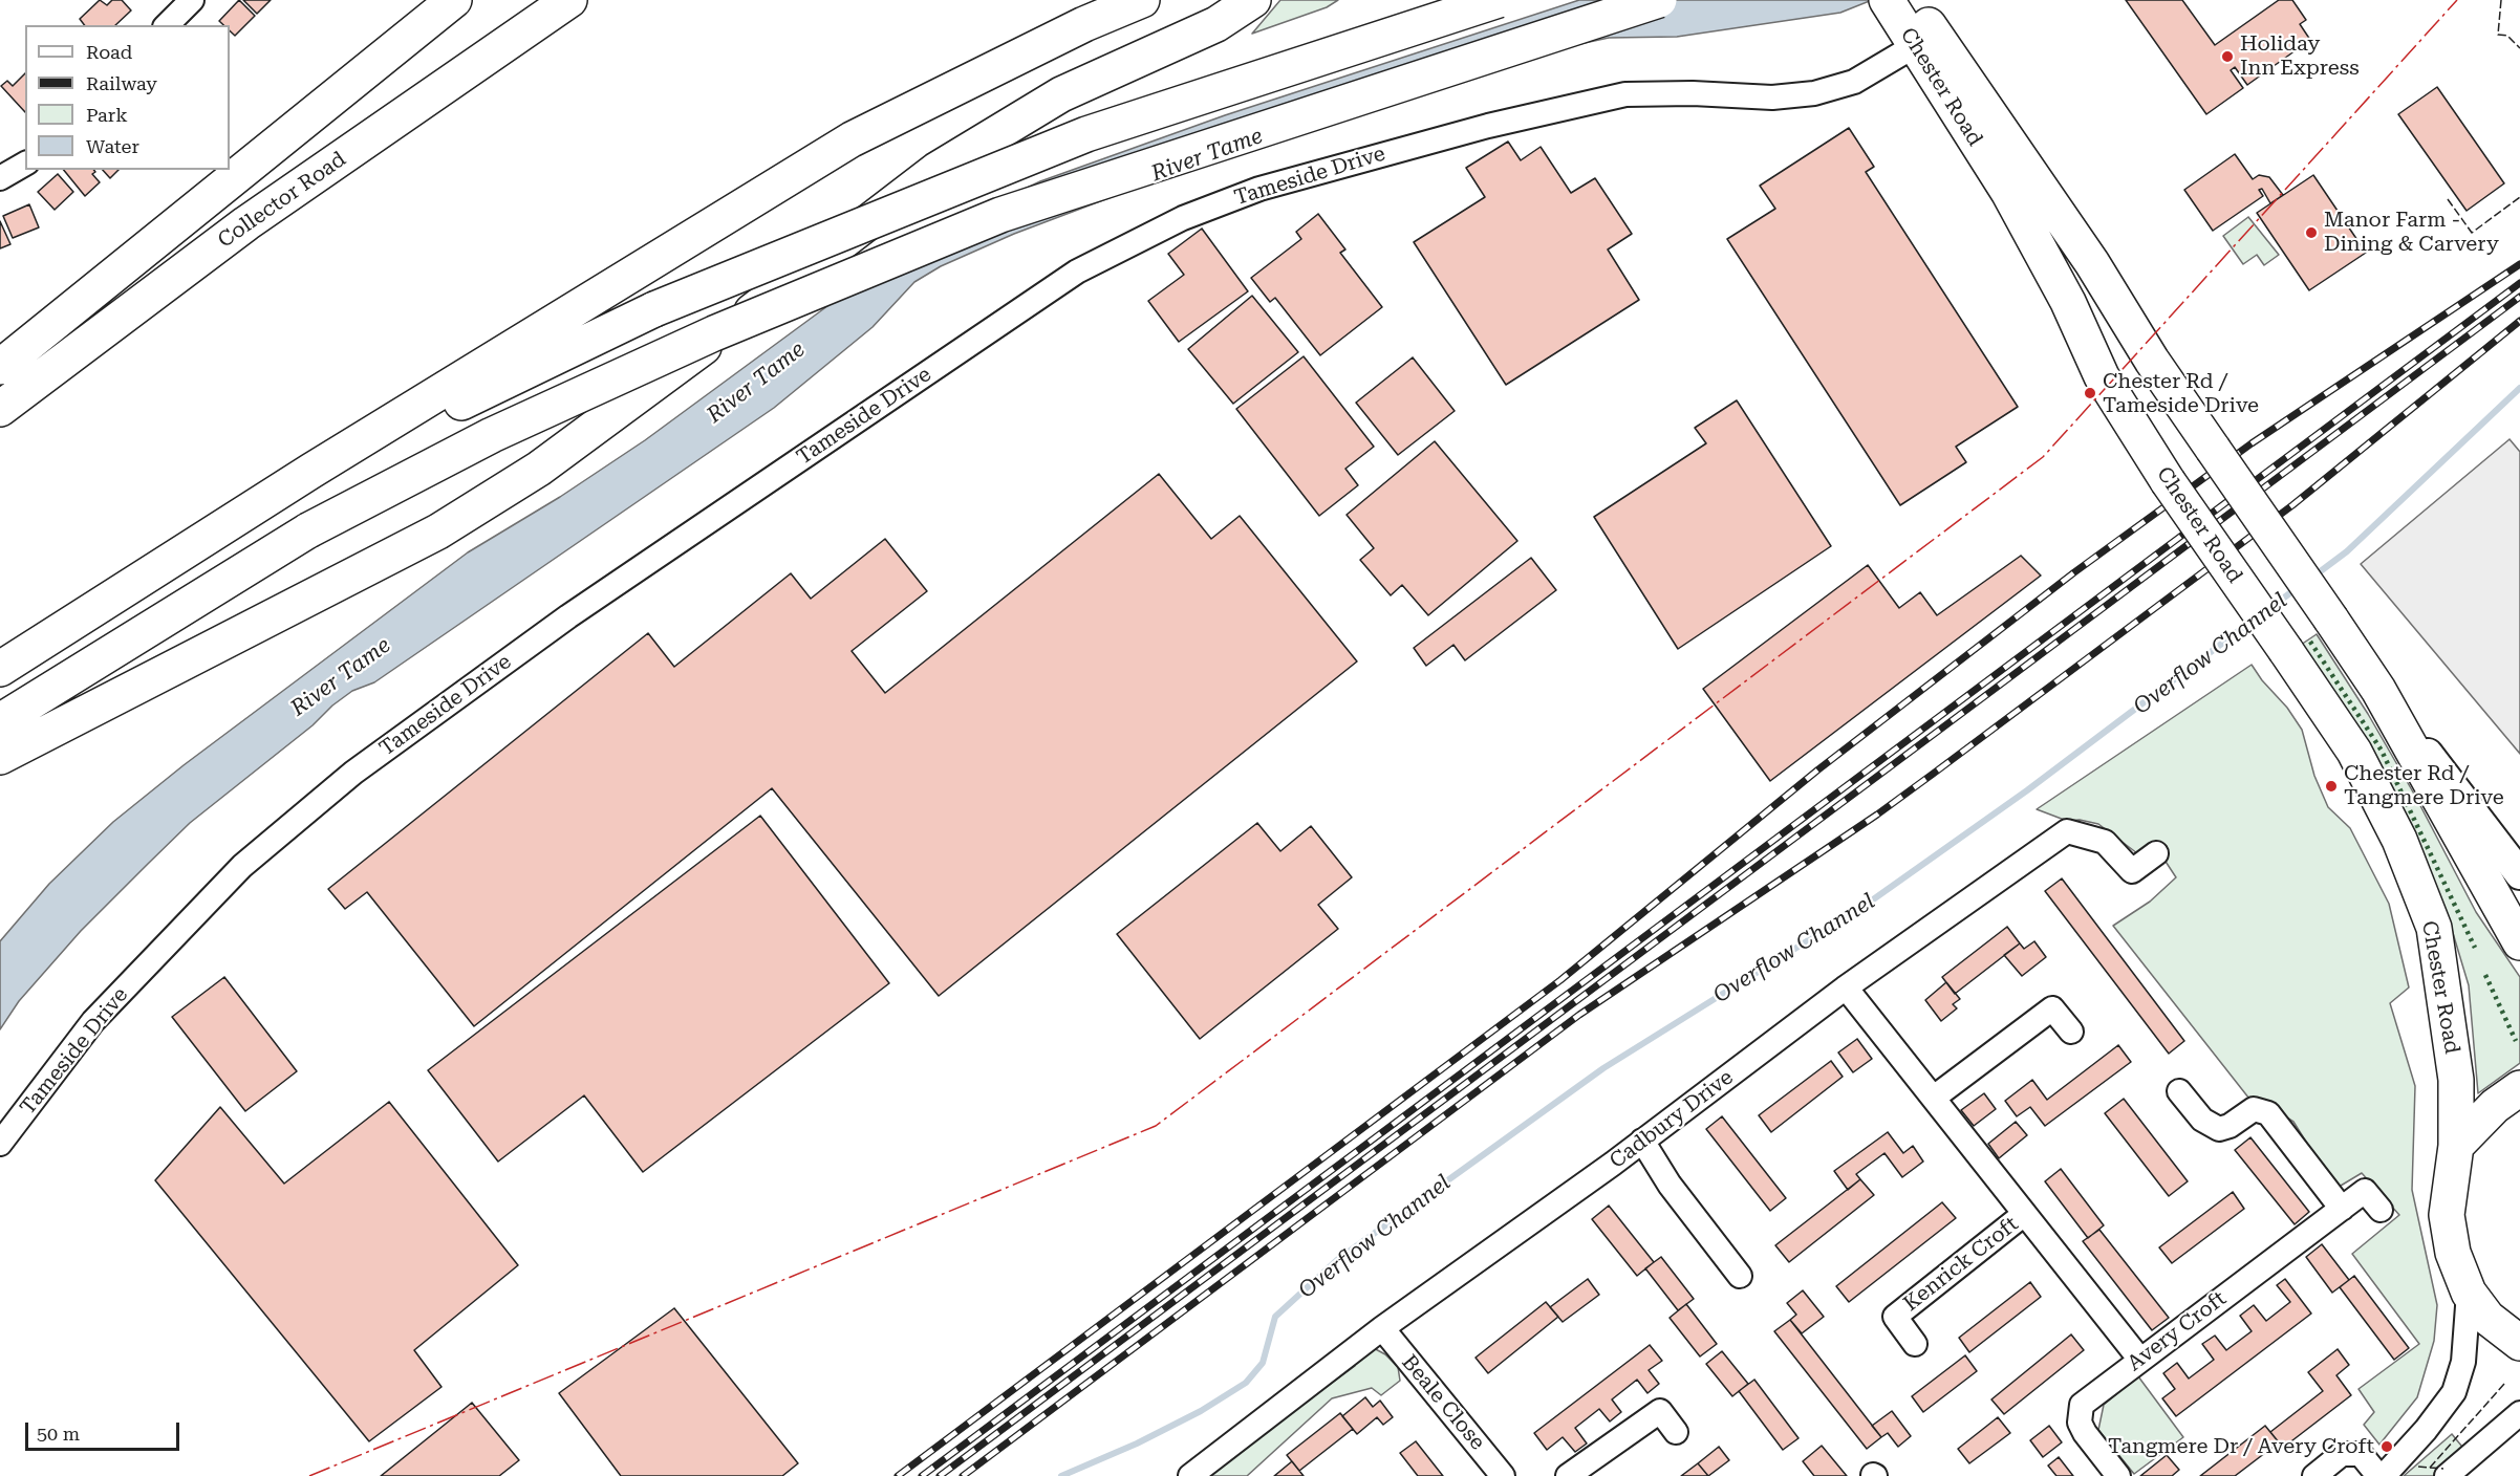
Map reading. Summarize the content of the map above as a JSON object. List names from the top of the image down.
{
  "streets": {
    "highway": ["Chester Road", "Collector Road"],
    "street": [
      "Tameside Drive",
      "Cadbury Drive",
      "Kenrick Croft",
      "Avery Croft",
      "Beale Close"
    ]
  },
  "crossings": [
    ["Chester Road", "Tameside Drive"],
    ["Cadbury Drive", "Kenrick Croft"],
    ["Cadbury Drive", "Beale Close"],
    ["Kenrick Croft", "Avery Croft"]
  ],
  "water": ["River Tame", "Overflow Channel"],
  "places": [
    "Holiday Inn Express",
    "Manor Farm - Dining & Carvery",
    "Chester Rd / Tameside Drive",
    "Chester Rd / Tangmere Drive",
    "Tangmere Dr / Avery Croft"
  ],
  "legend": [
    "Road",
    "Railway",
    "Park",
    "Water"
  ],
  "scale_bar": "50 m"
}
